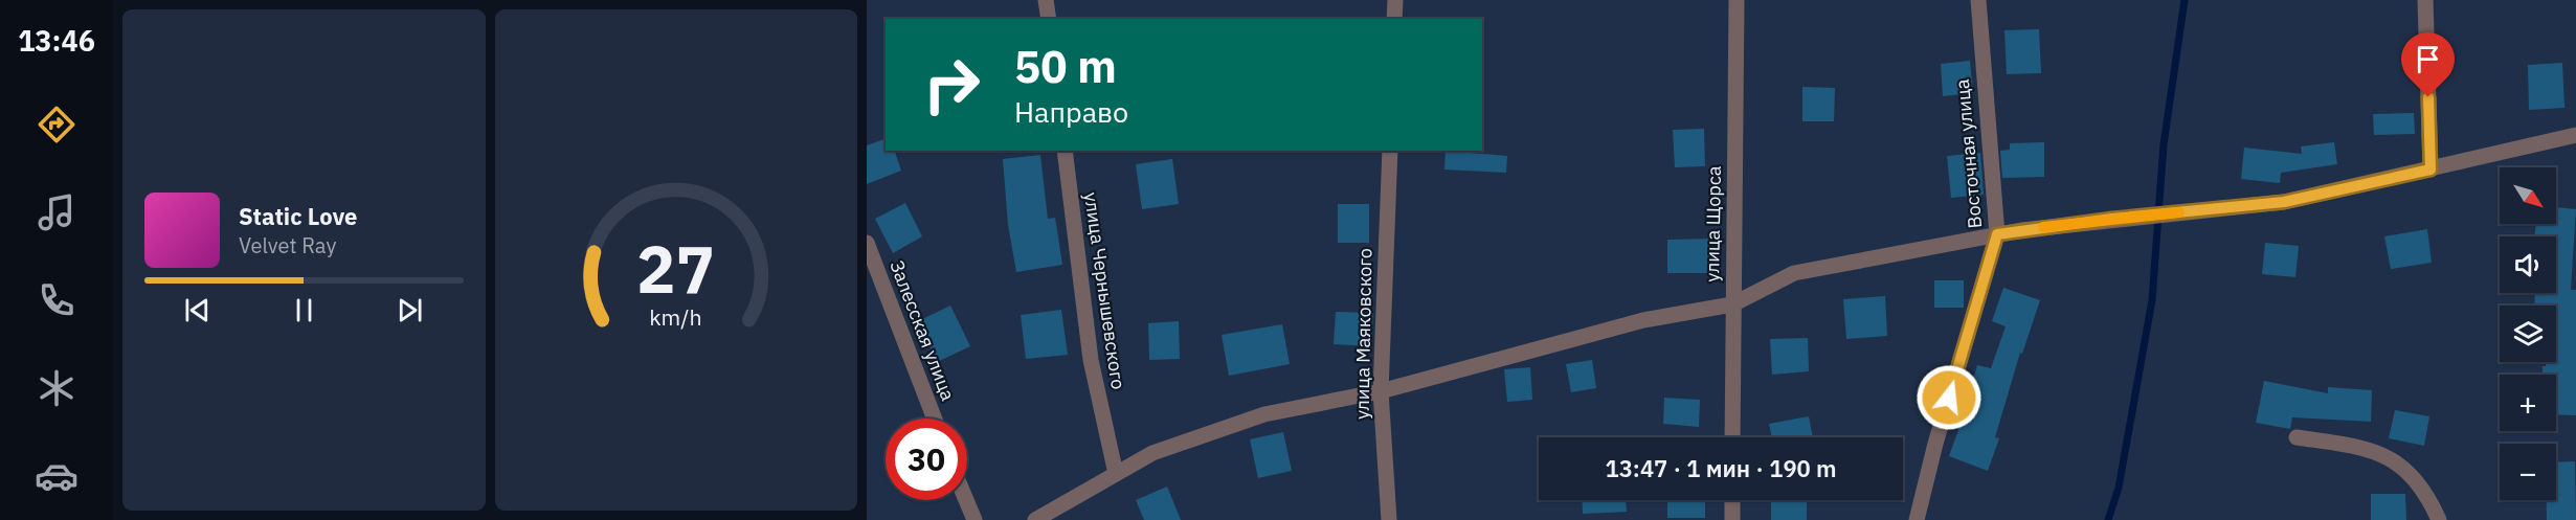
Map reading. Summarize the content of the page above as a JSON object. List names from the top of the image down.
{
  "streets": {
    "street": [
      "Восточная улица",
      "улица Щорса",
      "улица Чернышевского",
      "Залесская улица",
      "улица Маяковского"
    ]
  },
  "north": "bottom right",
  "page": {
    "tabs": "13:46",
    "turn": ["50 m", "Направо"],
    "map_buttons": ["+", "−"],
    "song": ["Static Love", "Velvet Ray"],
    "limit": "30",
    "trip": "13:47 · 1 мин · 190 m",
    "gauge": ["27", "km/h"]
  }
}
